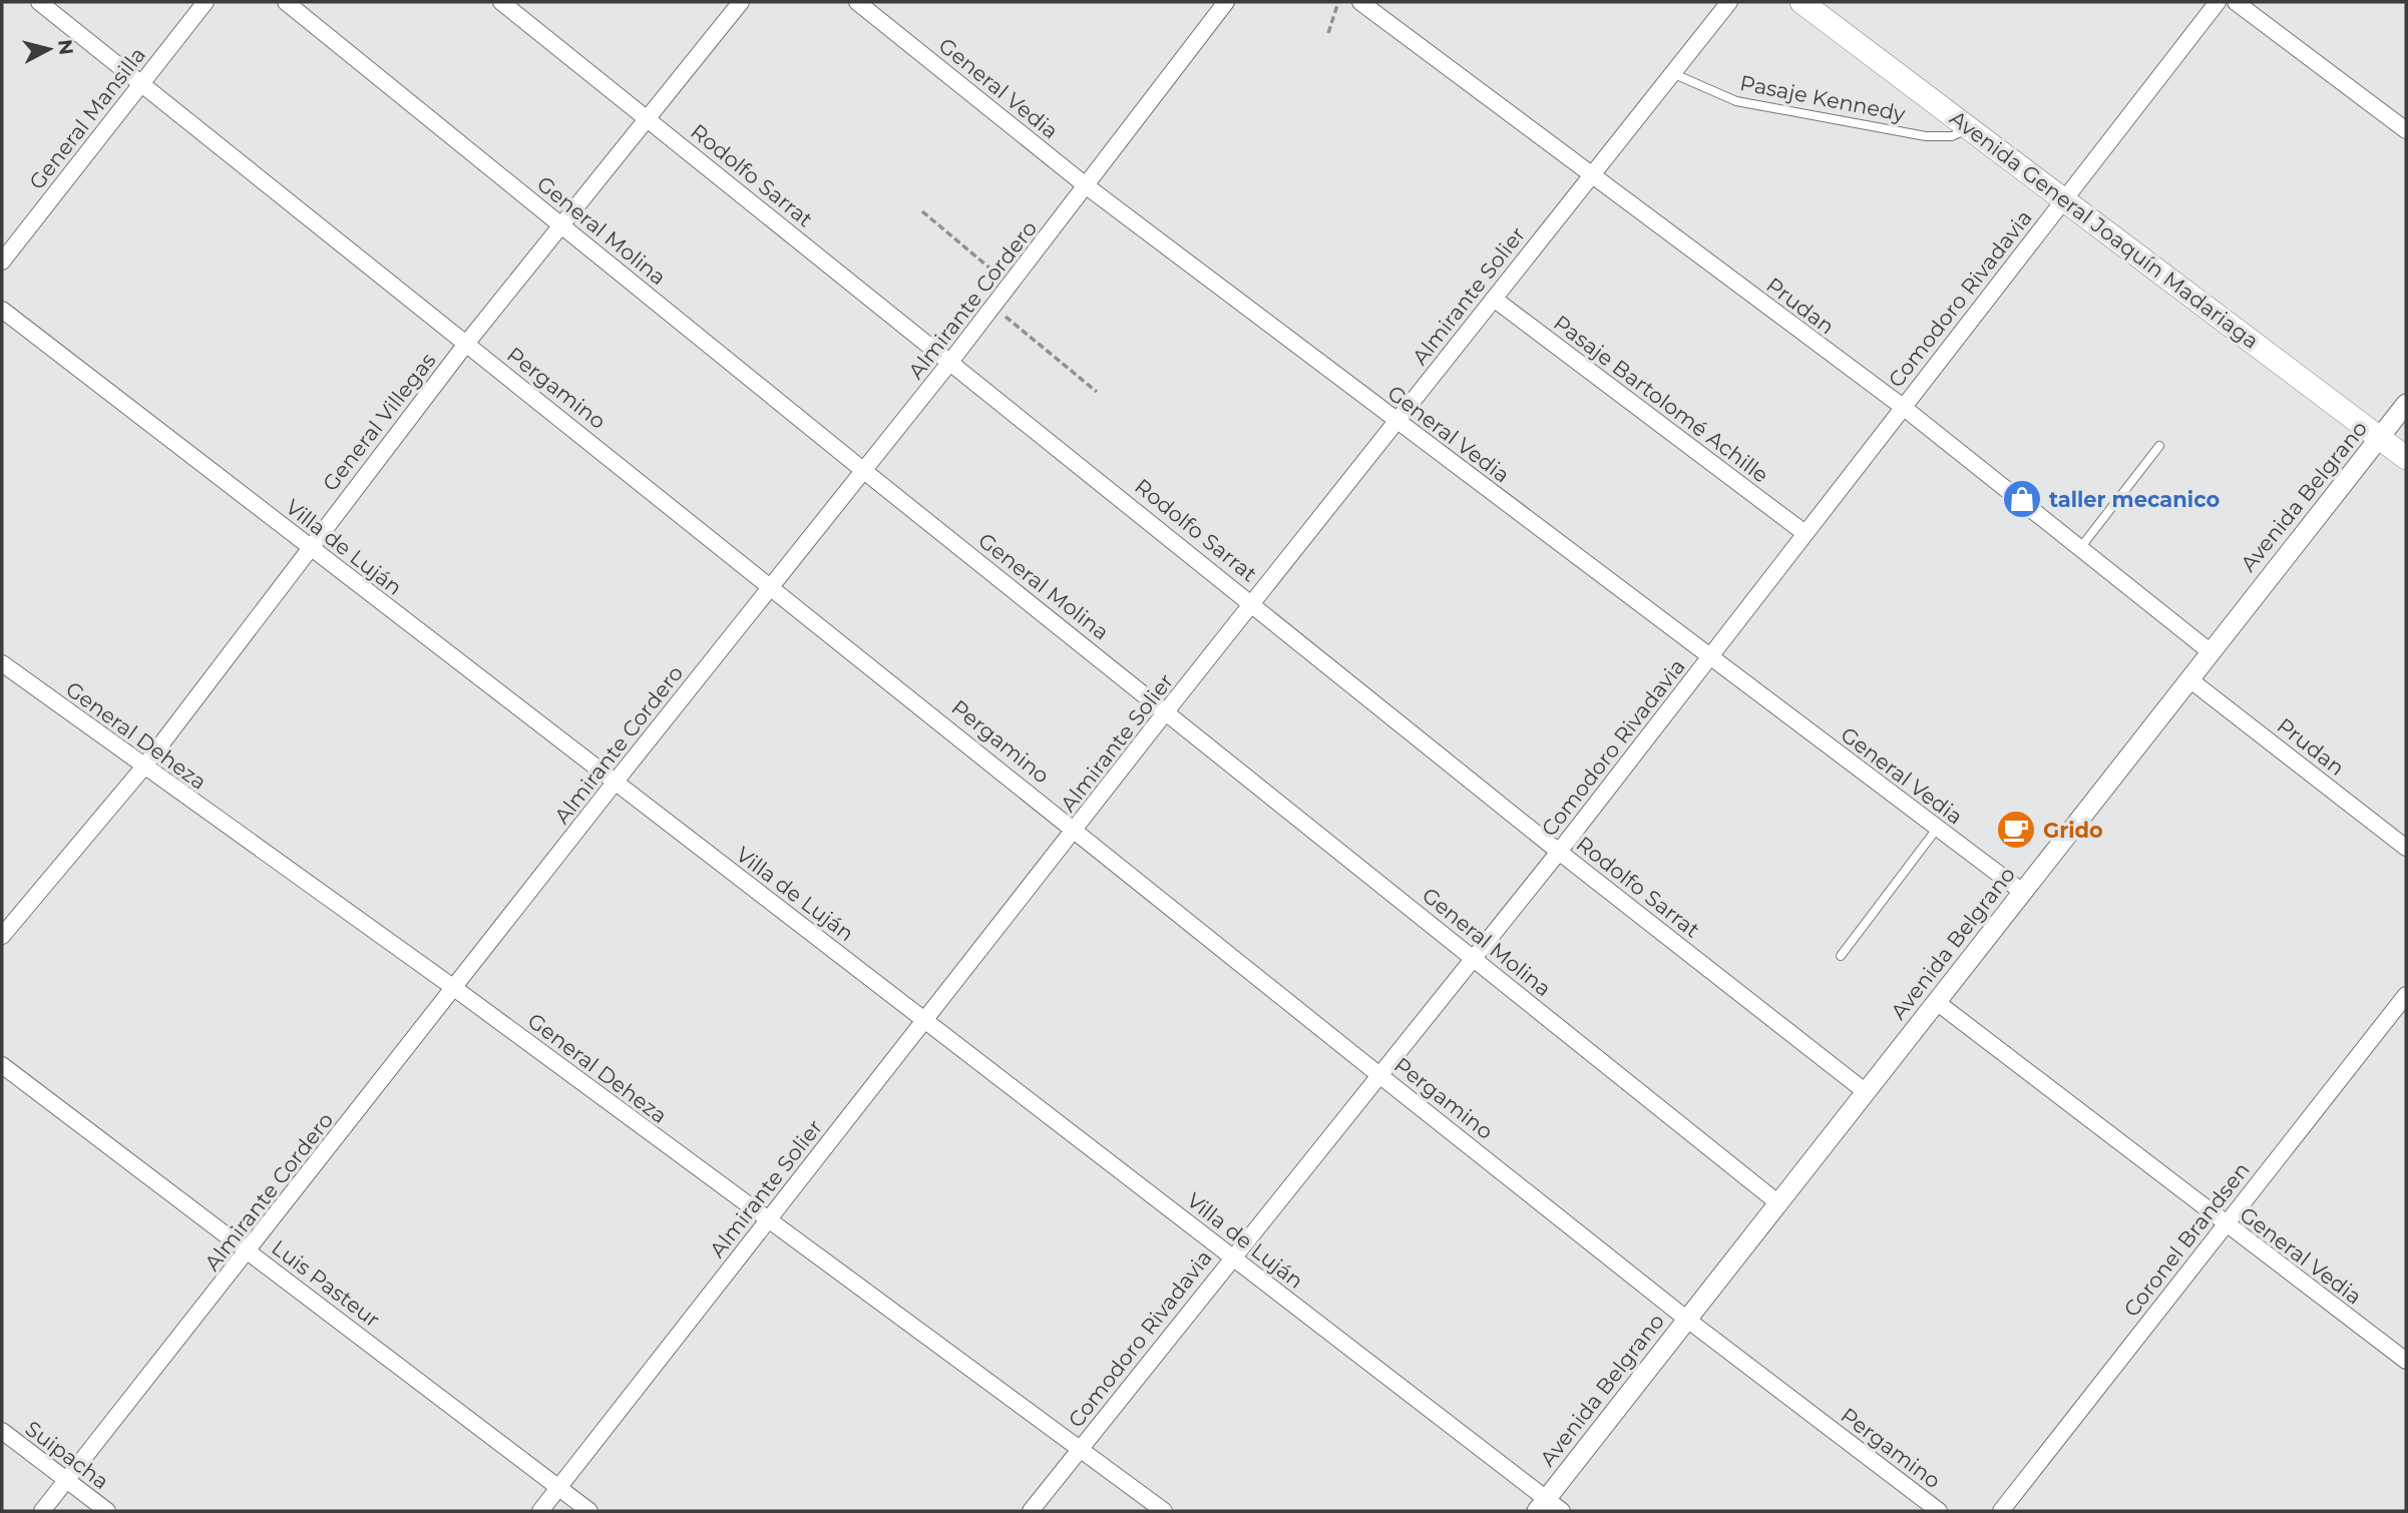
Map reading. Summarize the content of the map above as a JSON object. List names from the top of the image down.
{
  "streets": {
    "main road": ["Avenida General Joaquín Madariaga"],
    "street": [
      "General Vedia",
      "General Mansilla",
      "Rodolfo Sarrat",
      "General Molina",
      "Almirante Solier",
      "Comodoro Rivadavia",
      "Almirante Cordero",
      "Prudan",
      "Pergamino",
      "Pasaje Bartolomé Achille",
      "General Villegas",
      "Avenida Belgrano",
      "Villa de Luján",
      "General Deheza",
      "Coronel Brandsen",
      "Luis Pasteur",
      "Suipacha"
    ],
    "lane": ["Pasaje Kennedy"]
  },
  "crossings": [
    ["General Vedia", "Almirante Solier"],
    ["General Vedia", "Comodoro Rivadavia"],
    ["General Vedia", "Almirante Cordero"],
    ["General Vedia", "Avenida Belgrano"],
    ["General Vedia", "Coronel Brandsen"],
    ["Pasaje Kennedy", "Avenida General Joaquín Madariaga"],
    ["Pasaje Kennedy", "Almirante Solier"],
    ["General Mansilla", "Pergamino"],
    ["Rodolfo Sarrat", "Almirante Solier"],
    ["Rodolfo Sarrat", "Comodoro Rivadavia"],
    ["Rodolfo Sarrat", "Almirante Cordero"],
    ["Rodolfo Sarrat", "General Villegas"],
    ["Rodolfo Sarrat", "Avenida Belgrano"],
    ["Avenida General Joaquín Madariaga", "Comodoro Rivadavia"],
    ["Avenida General Joaquín Madariaga", "Avenida Belgrano"],
    ["General Molina", "Almirante Solier"],
    ["General Molina", "Comodoro Rivadavia"],
    ["General Molina", "Almirante Cordero"],
    ["General Molina", "General Villegas"],
    ["General Molina", "Avenida Belgrano"],
    ["Almirante Solier", "Prudan"],
    ["Almirante Solier", "Pergamino"],
    ["Almirante Solier", "Pasaje Bartolomé Achille"],
    ["Almirante Solier", "Villa de Luján"],
    ["Almirante Solier", "General Deheza"],
    ["Almirante Solier", "Luis Pasteur"],
    ["Comodoro Rivadavia", "Prudan"],
    ["Comodoro Rivadavia", "Pergamino"],
    ["Comodoro Rivadavia", "Pasaje Bartolomé Achille"],
    ["Comodoro Rivadavia", "Villa de Luján"],
    ["Comodoro Rivadavia", "General Deheza"],
    ["Almirante Cordero", "Pergamino"],
    ["Almirante Cordero", "Villa de Luján"],
    ["Almirante Cordero", "General Deheza"],
    ["Almirante Cordero", "Luis Pasteur"],
    ["Almirante Cordero", "Suipacha"],
    ["Prudan", "Avenida Belgrano"],
    ["Pergamino", "General Villegas"],
    ["Pergamino", "Avenida Belgrano"],
    ["General Villegas", "Villa de Luján"],
    ["General Villegas", "General Deheza"],
    ["Avenida Belgrano", "Villa de Luján"]
  ],
  "places": {
    "shop": ["taller mecanico"],
    "cafe": ["Grido"]
  },
  "north": "right"
}
